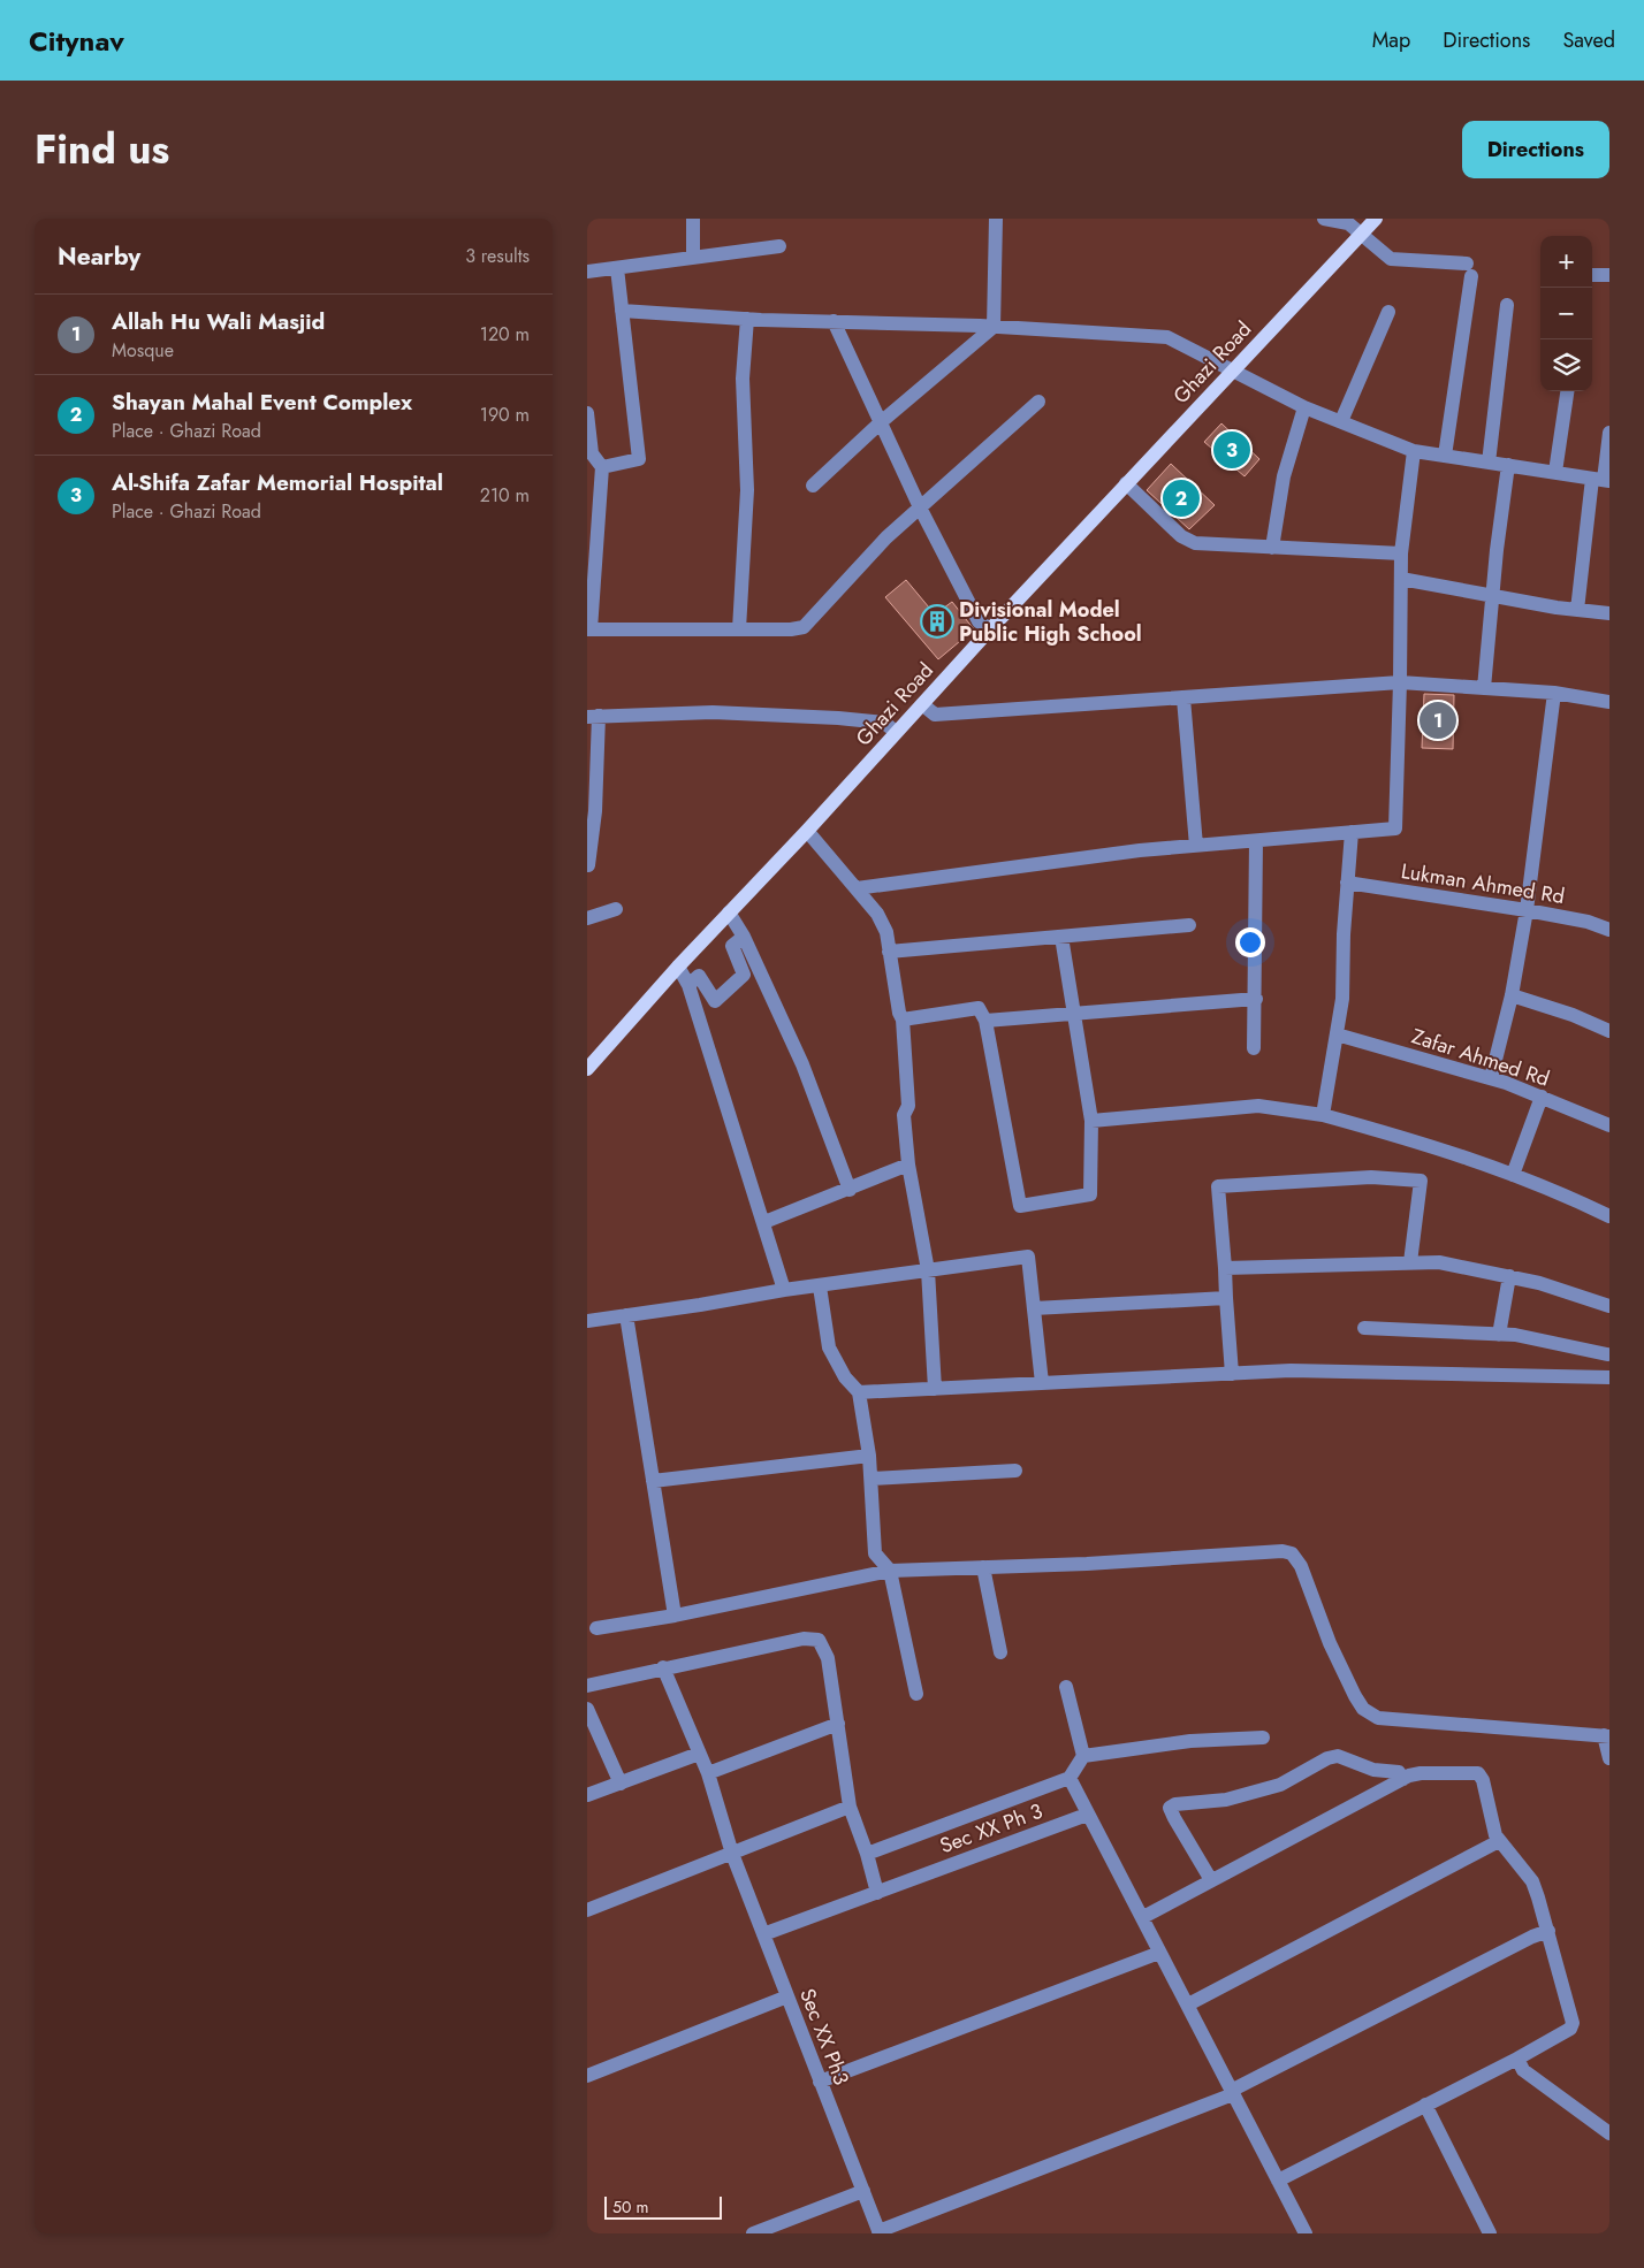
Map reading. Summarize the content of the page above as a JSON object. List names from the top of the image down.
{
  "streets": {
    "main road": ["Ghazi Road"],
    "street": [
      "Lukman Ahmed Rd",
      "Zafar Ahmed Rd",
      "Sec XX Ph 3",
      "Sec XX Ph3"
    ]
  },
  "crossings": [
    ["Sec XX Ph 3", "Sec XX Ph3"]
  ],
  "places": {
    "building": ["Divisional Model Public High School"]
  },
  "scale_bar": "50 m",
  "page": {
    "header": "Citynav",
    "nav": ["Map", "Directions", "Saved"],
    "title": "Find us",
    "buttons": "Directions",
    "heading": ["Nearby", "3 results"],
    "map_buttons": ["+", "−"],
    "list": [
      {
        "mark": "1",
        "name": "Allah Hu Wali Masjid",
        "note": "Mosque",
        "value": "120 m"
      },
      {
        "mark": "2",
        "name": "Shayan Mahal Event Complex",
        "note": "Place · Ghazi Road",
        "value": "190 m"
      },
      {
        "mark": "3",
        "name": "Al-Shifa Zafar Memorial Hospital",
        "note": "Place · Ghazi Road",
        "value": "210 m"
      }
    ],
    "pins": ["3", "2", "1"],
    "scale": "50 m"
  }
}
